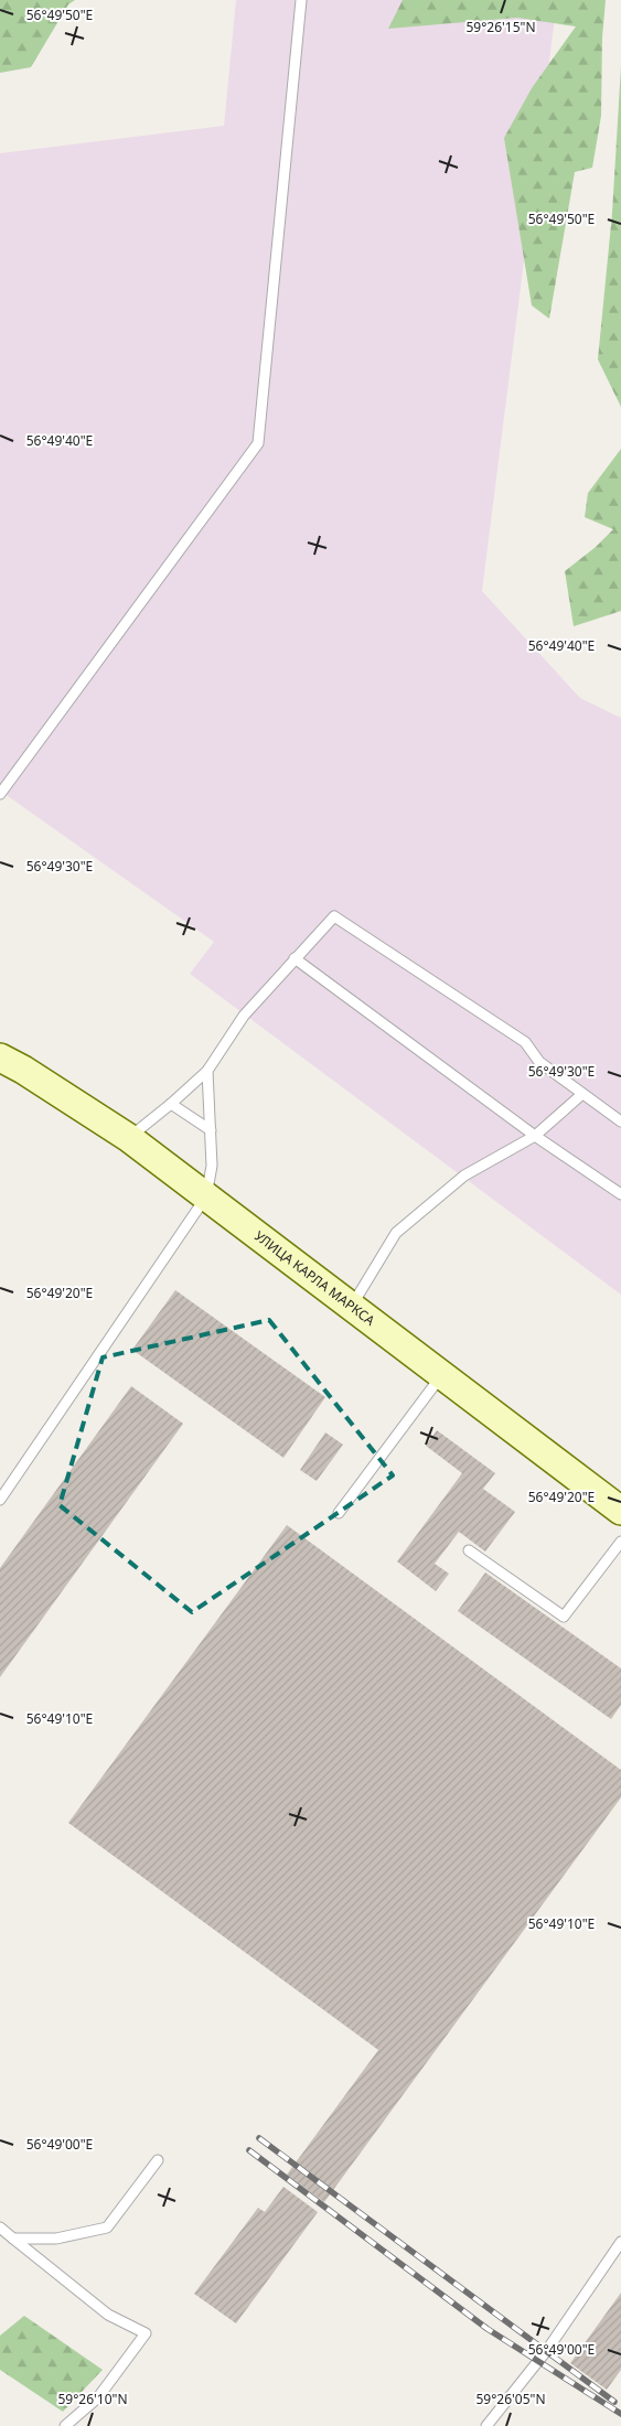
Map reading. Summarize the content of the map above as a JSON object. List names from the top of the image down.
{
  "streets": {
    "main road": ["УЛИЦА КАРЛА МАРКСА"]
  },
  "coordinates": [
    "56°49'50\"E",
    "59°26'15\"N",
    "56°49'40\"E",
    "56°49'30\"E",
    "56°49'20\"E",
    "56°49'10\"E",
    "56°49'00\"E",
    "59°26'10\"N",
    "59°26'05\"N"
  ]
}
